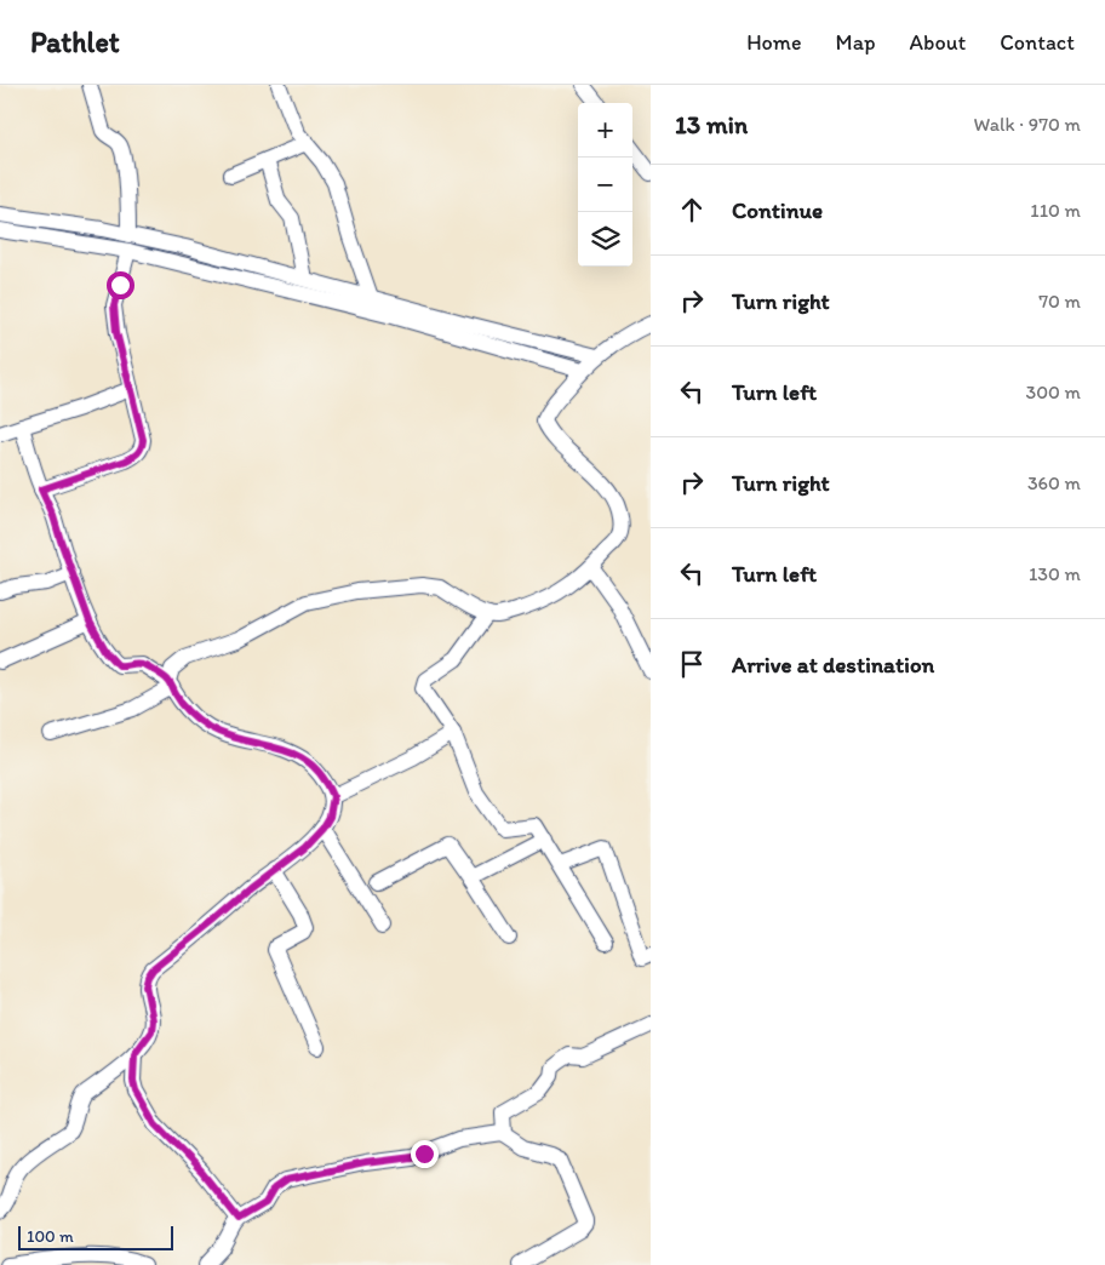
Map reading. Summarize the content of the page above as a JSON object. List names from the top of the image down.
{
  "scale_bar": "100 m",
  "page": {
    "header": "Pathlet",
    "nav": [
      "Home",
      "Map",
      "About",
      "Contact"
    ],
    "heading": ["13 min", "Walk · 970 m"],
    "map_buttons": ["+", "−"],
    "list": [
      ["Continue", "110 m"],
      ["Turn right", "70 m"],
      ["Turn left", "300 m"],
      ["Turn right", "360 m"],
      ["Turn left", "130 m"],
      "Arrive at destination"
    ],
    "scale": "100 m"
  }
}
